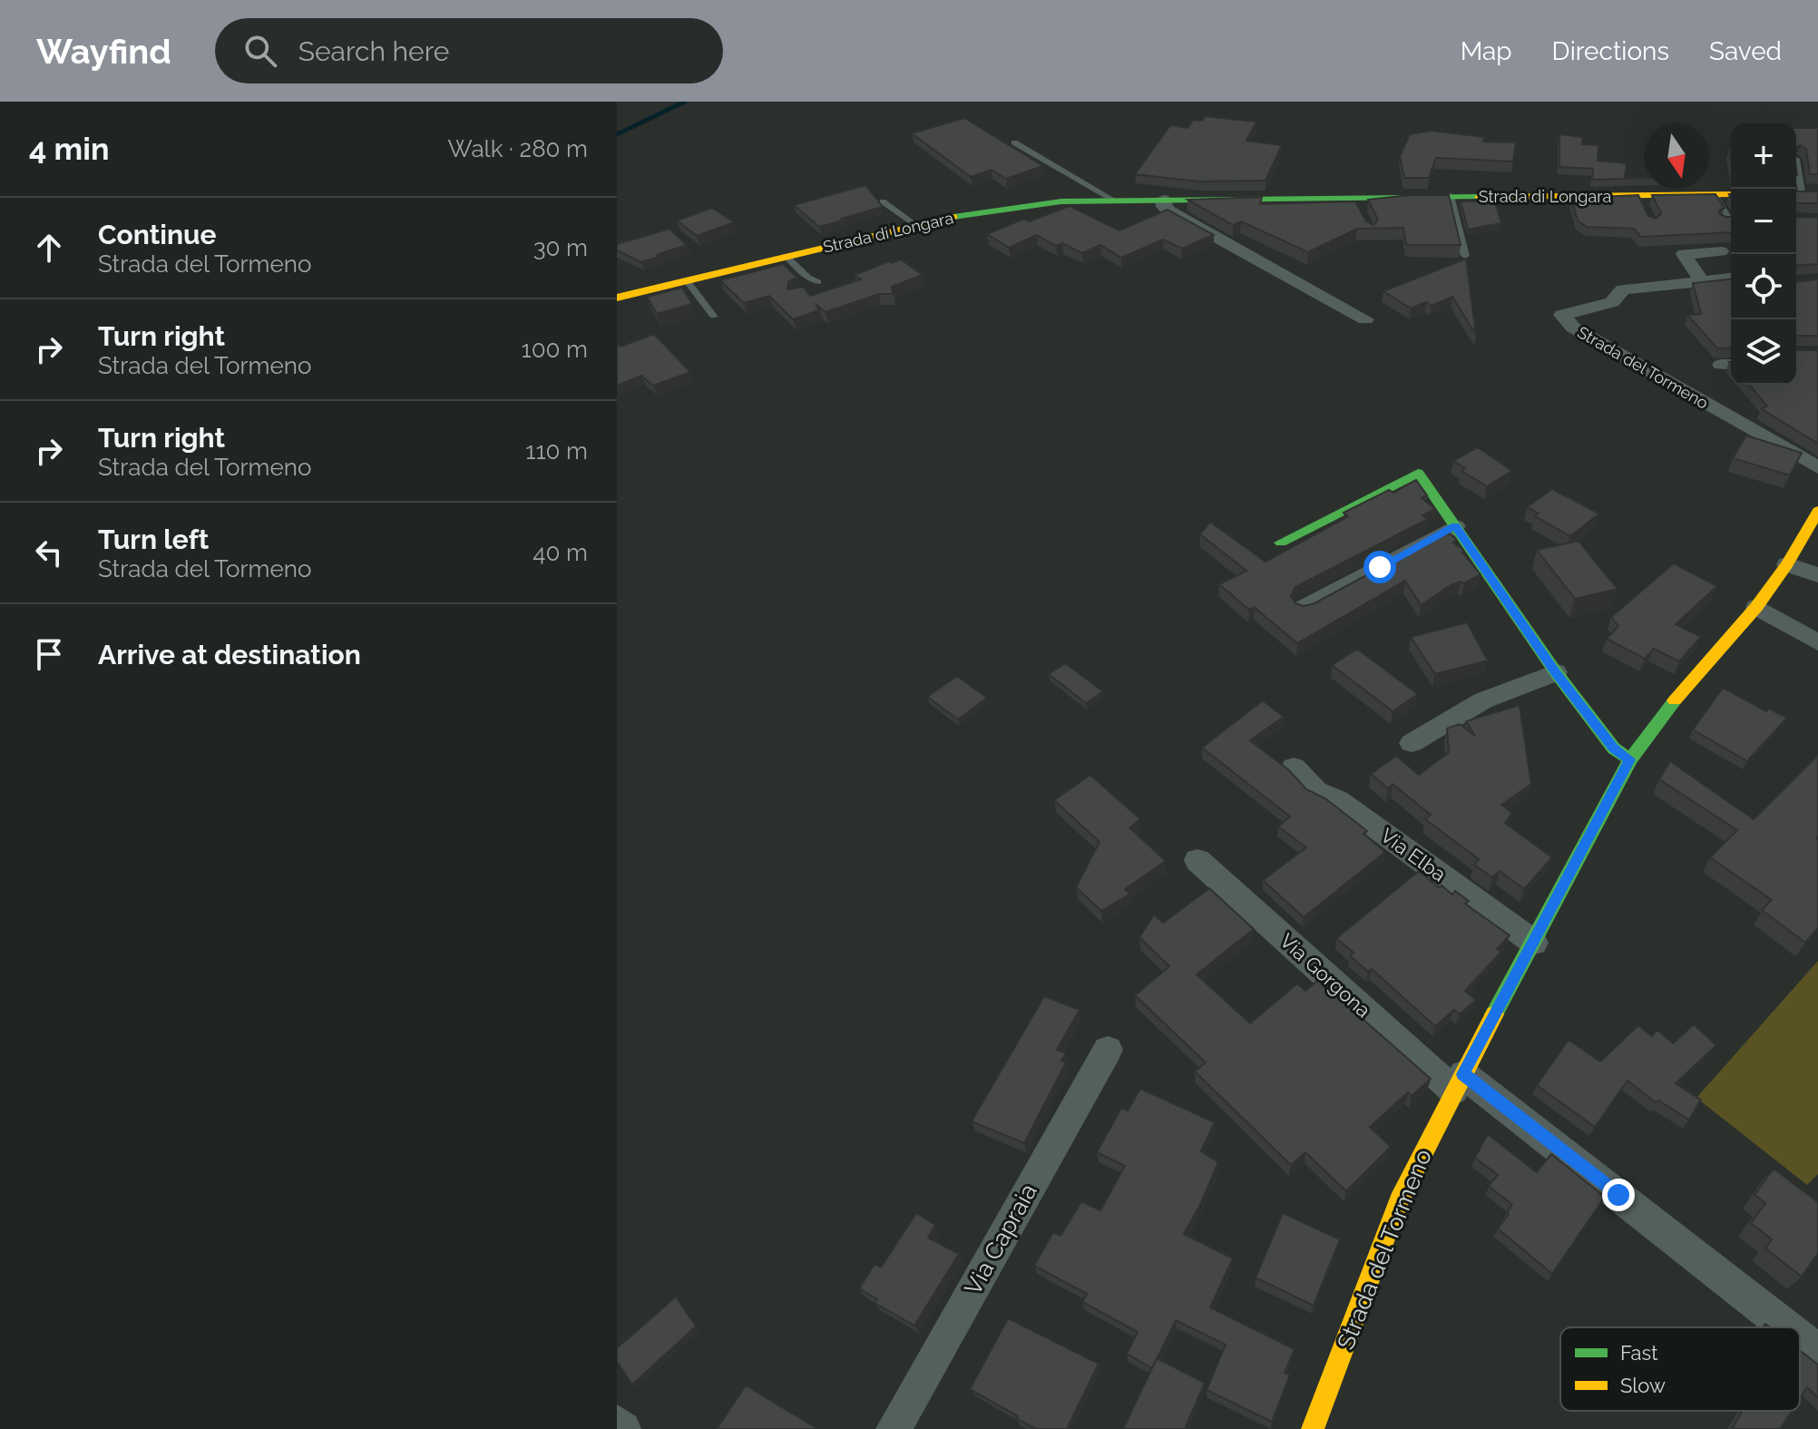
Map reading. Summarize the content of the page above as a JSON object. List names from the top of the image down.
{
  "streets": {
    "street": [
      "Strada di Longara",
      "Strada del Tormeno",
      "Via Elba",
      "Via Gorgona",
      "Via Capraia"
    ]
  },
  "crossings": [
    ["Strada del Tormeno", "Via Elba"],
    ["Strada del Tormeno", "Via Gorgona"]
  ],
  "legend": ["Fast", "Slow"],
  "north": "bottom",
  "page": {
    "header": "Wayfind",
    "search": "Search here",
    "nav": ["Map", "Directions", "Saved"],
    "heading": ["4 min", "Walk · 280 m"],
    "map_buttons": ["+", "−"],
    "list": [
      ["Continue", "Strada del Tormeno", "30 m"],
      ["Turn right", "Strada del Tormeno", "100 m"],
      ["Turn right", "Strada del Tormeno", "110 m"],
      ["Turn left", "Strada del Tormeno", "40 m"],
      "Arrive at destination"
    ]
  }
}
